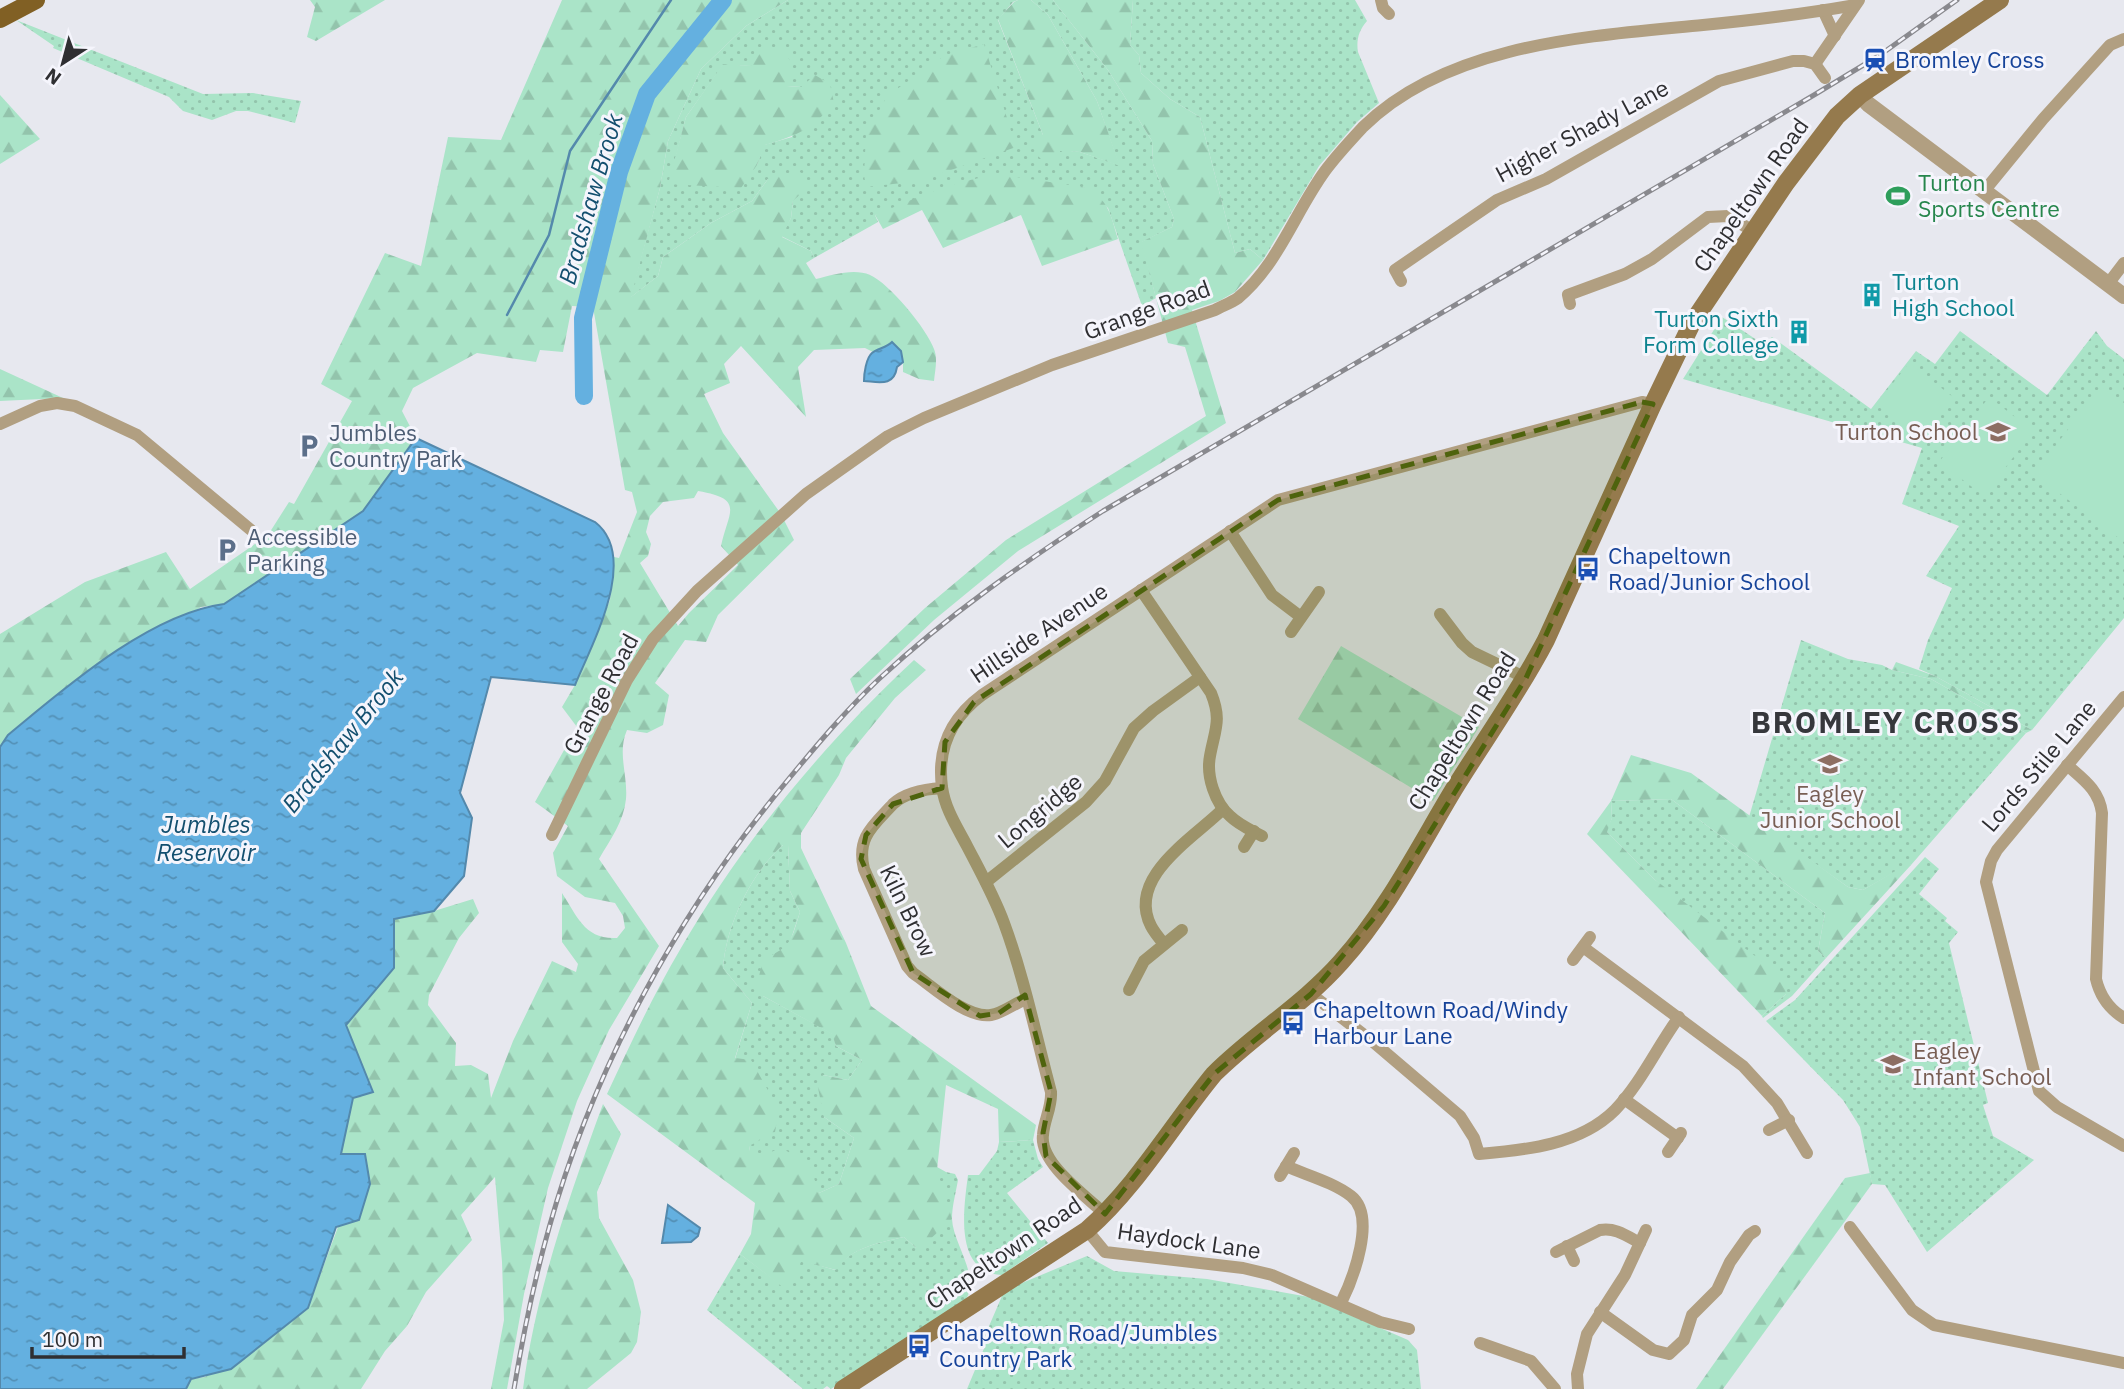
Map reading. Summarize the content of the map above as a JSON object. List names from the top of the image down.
{
  "streets": {
    "main road": ["Chapeltown Road"],
    "street": [
      "Higher Shady Lane",
      "Grange Road",
      "Hillside Avenue",
      "Lords Stile Lane",
      "Longridge",
      "Kiln Brow",
      "Haydock Lane"
    ]
  },
  "crossings": [
    ["Chapeltown Road", "Hillside Avenue"],
    ["Chapeltown Road", "Haydock Lane"],
    ["Hillside Avenue", "Longridge"],
    ["Hillside Avenue", "Kiln Brow"]
  ],
  "districts": ["BROMLEY CROSS"],
  "water": ["Bradshaw Brook", "Jumbles Reservoir"],
  "places": {
    "station": ["Bromley Cross"],
    "sports": ["Turton Sports Centre"],
    "building": ["Turton High School", "Turton Sixth Form College"],
    "school or university": ["Turton School", "Eagley Junior School", "Eagley Infant School"],
    "parking": ["Jumbles Country Park", "Accessible Parking"],
    "bus stop": ["Chapeltown Road/Junior School", "Chapeltown Road/Windy Harbour Lane", "Chapeltown Road/Jumbles Country Park"]
  },
  "scale_bar": "100 m",
  "north": "bottom left"
}
